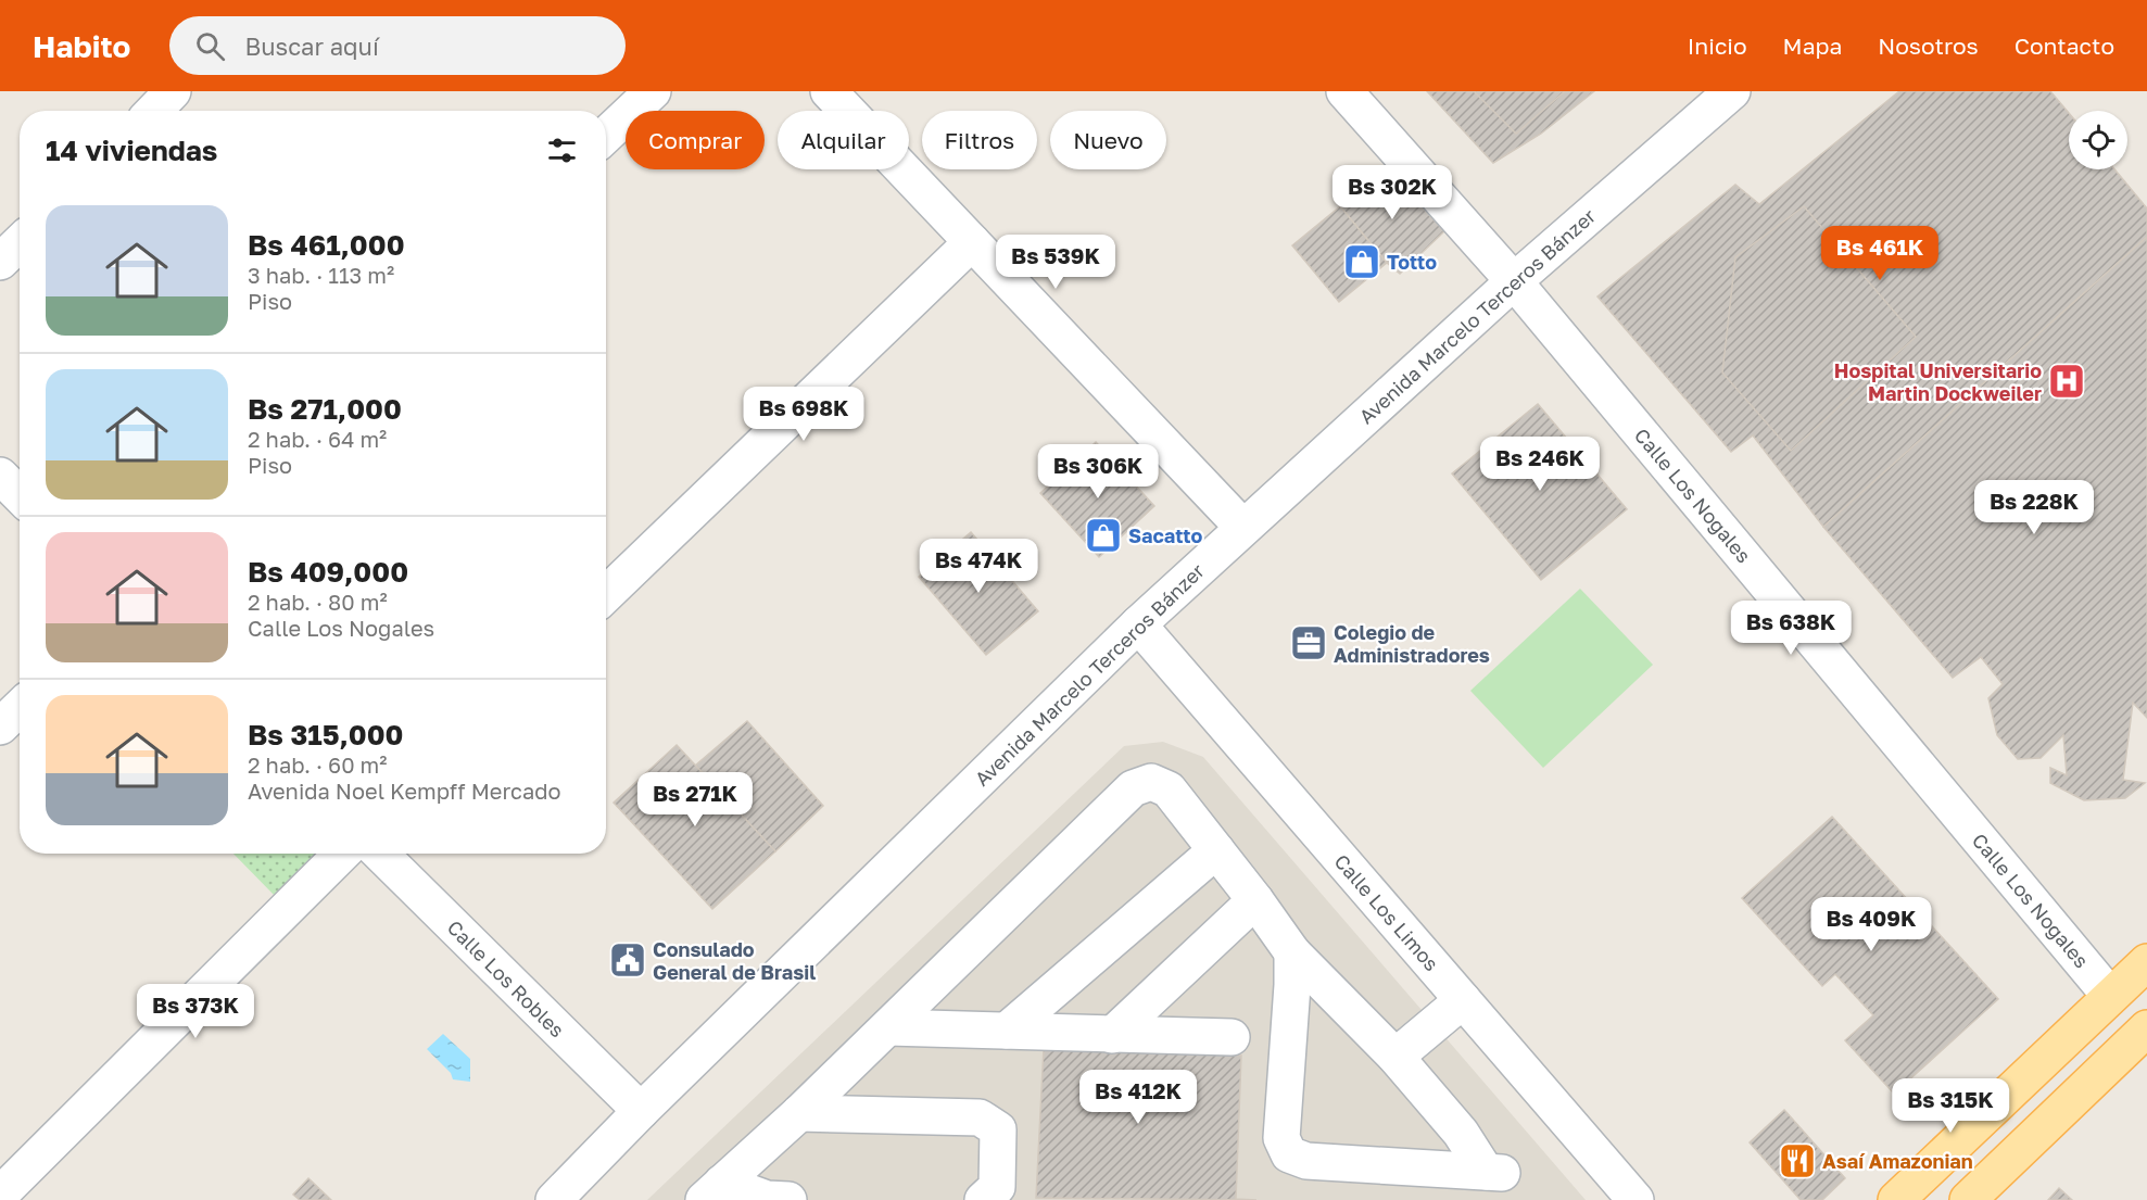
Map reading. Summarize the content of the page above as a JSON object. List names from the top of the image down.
{
  "streets": {
    "street": [
      "Avenida Marcelo Terceros Bánzer",
      "Calle Los Nogales",
      "Calle Los Limos",
      "Calle Los Robles"
    ]
  },
  "crossings": [
    ["Avenida Marcelo Terceros Bánzer", "Calle Los Nogales"],
    ["Avenida Marcelo Terceros Bánzer", "Calle Los Limos"],
    ["Avenida Marcelo Terceros Bánzer", "Calle Los Robles"]
  ],
  "places": {
    "shop": ["Totto", "Sacatto"],
    "hospital": ["Hospital Universitario Martin Dockweiler"],
    "office": ["Colegio de Administradores"],
    "public building": ["Consulado General de Brasil"],
    "restaurant": ["Asaí Amazonian"]
  },
  "page": {
    "header": "Habito",
    "search": "Buscar aquí",
    "nav": [
      "Inicio",
      "Mapa",
      "Nosotros",
      "Contacto"
    ],
    "chip": [
      "Comprar",
      "Alquilar",
      "Filtros",
      "Nuevo"
    ],
    "heading": "14 viviendas",
    "price": [
      "Bs 302K",
      "Bs 461K",
      "Bs 539K",
      "Bs 698K",
      "Bs 246K",
      "Bs 306K",
      "Bs 228K",
      "Bs 474K",
      "Bs 638K",
      "Bs 271K",
      "Bs 409K",
      "Bs 373K",
      "Bs 412K",
      "Bs 315K"
    ],
    "list": [
      {
        "name": "Bs 461,000",
        "note": "3 hab. · 113 m² · Piso"
      },
      {
        "name": "Bs 271,000",
        "note": "2 hab. · 64 m² · Piso"
      },
      {
        "name": "Bs 409,000",
        "note": "2 hab. · 80 m² · Calle Los Nogales"
      },
      {
        "name": "Bs 315,000",
        "note": "2 hab. · 60 m² · Avenida Noel Kempff Mercado"
      }
    ]
  }
}
